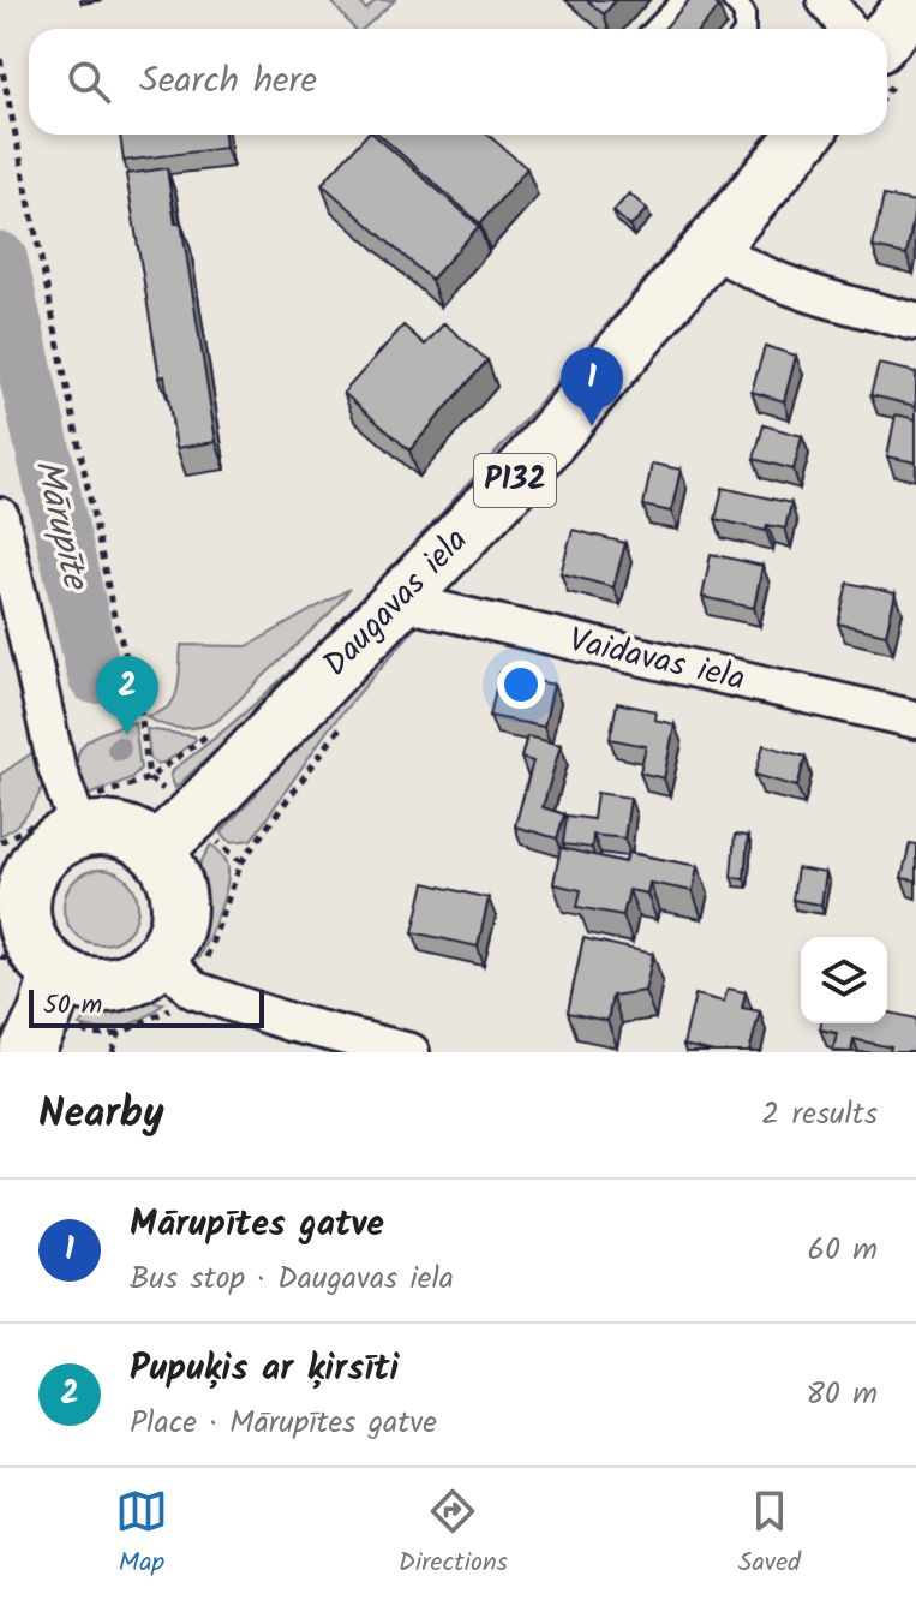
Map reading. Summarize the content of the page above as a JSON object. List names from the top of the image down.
{
  "streets": {
    "main road": ["P132", "Daugavas iela"],
    "street": ["Vaidavas iela"]
  },
  "crossings": [
    ["Daugavas iela", "Vaidavas iela"]
  ],
  "water": ["Mārupīte"],
  "scale_bar": "50 m",
  "page": {
    "search": "Search here",
    "pins": ["1", "2"],
    "scale": "50 m",
    "heading": ["Nearby", "2 results"],
    "list": [
      {
        "mark": "1",
        "name": "Mārupītes gatve",
        "note": "Bus stop · Daugavas iela",
        "value": "60 m"
      },
      {
        "mark": "2",
        "name": "Pupuķis ar ķirsīti",
        "note": "Place · Mārupītes gatve",
        "value": "80 m"
      }
    ],
    "nav": ["Map", "Directions", "Saved"]
  }
}
